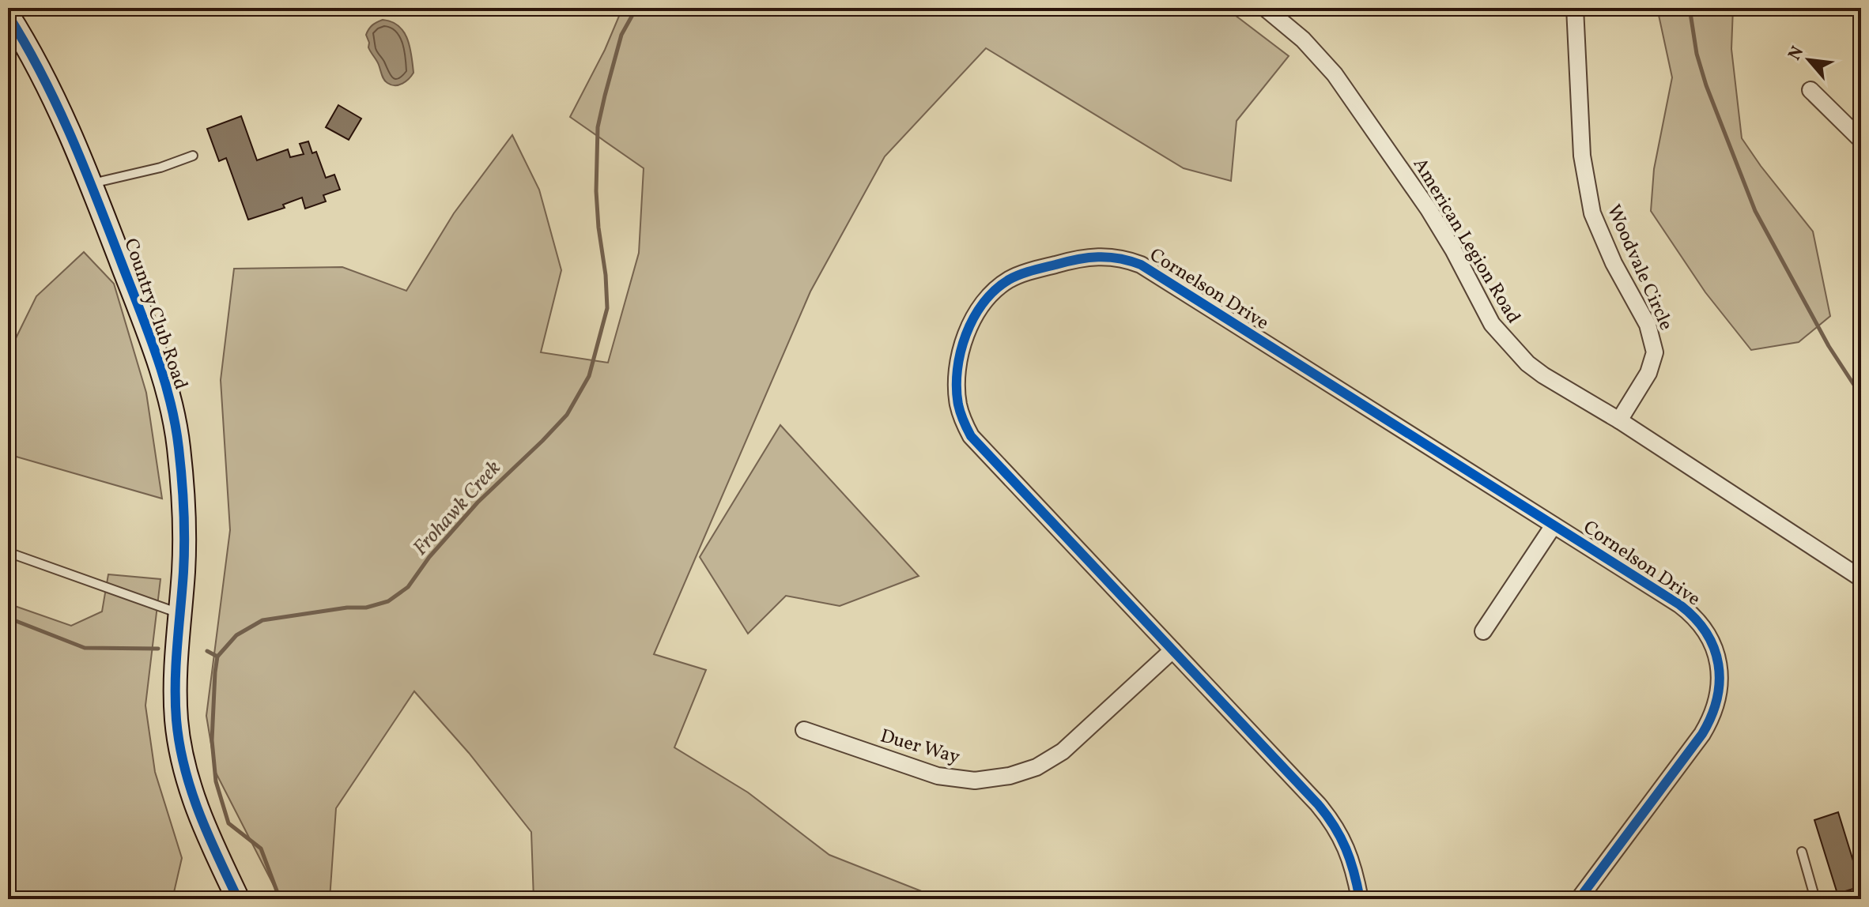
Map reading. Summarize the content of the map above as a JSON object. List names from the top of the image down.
{
  "streets": {
    "street": [
      "American Legion Road",
      "Woodvale Circle",
      "Cornelson Drive",
      "Country Club Road",
      "Duer Way"
    ]
  },
  "crossings": [
    ["American Legion Road", "Woodvale Circle"],
    ["Cornelson Drive", "Duer Way"]
  ],
  "water": ["Frohawk Creek"],
  "north": "top left"
}
